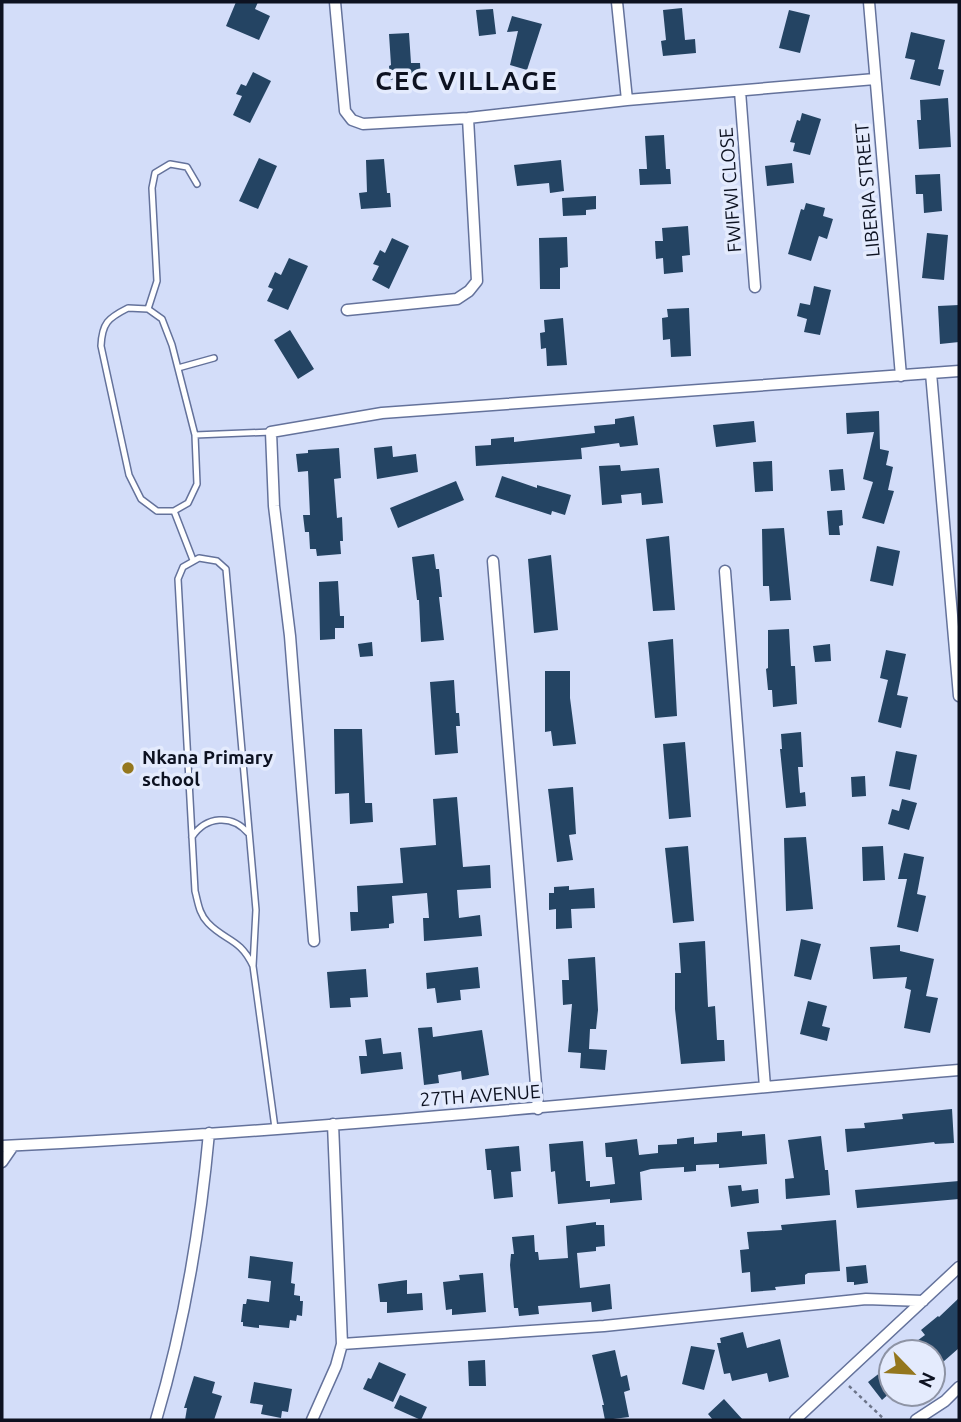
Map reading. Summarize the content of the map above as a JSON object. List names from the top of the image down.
{
  "streets": {
    "street": ["FWIFWI CLOSE", "LIBERIA STREET", "27TH AVENUE"]
  },
  "districts": ["CEC VILLAGE"],
  "places": ["Nkana Primary school"],
  "north": "bottom right"
}
